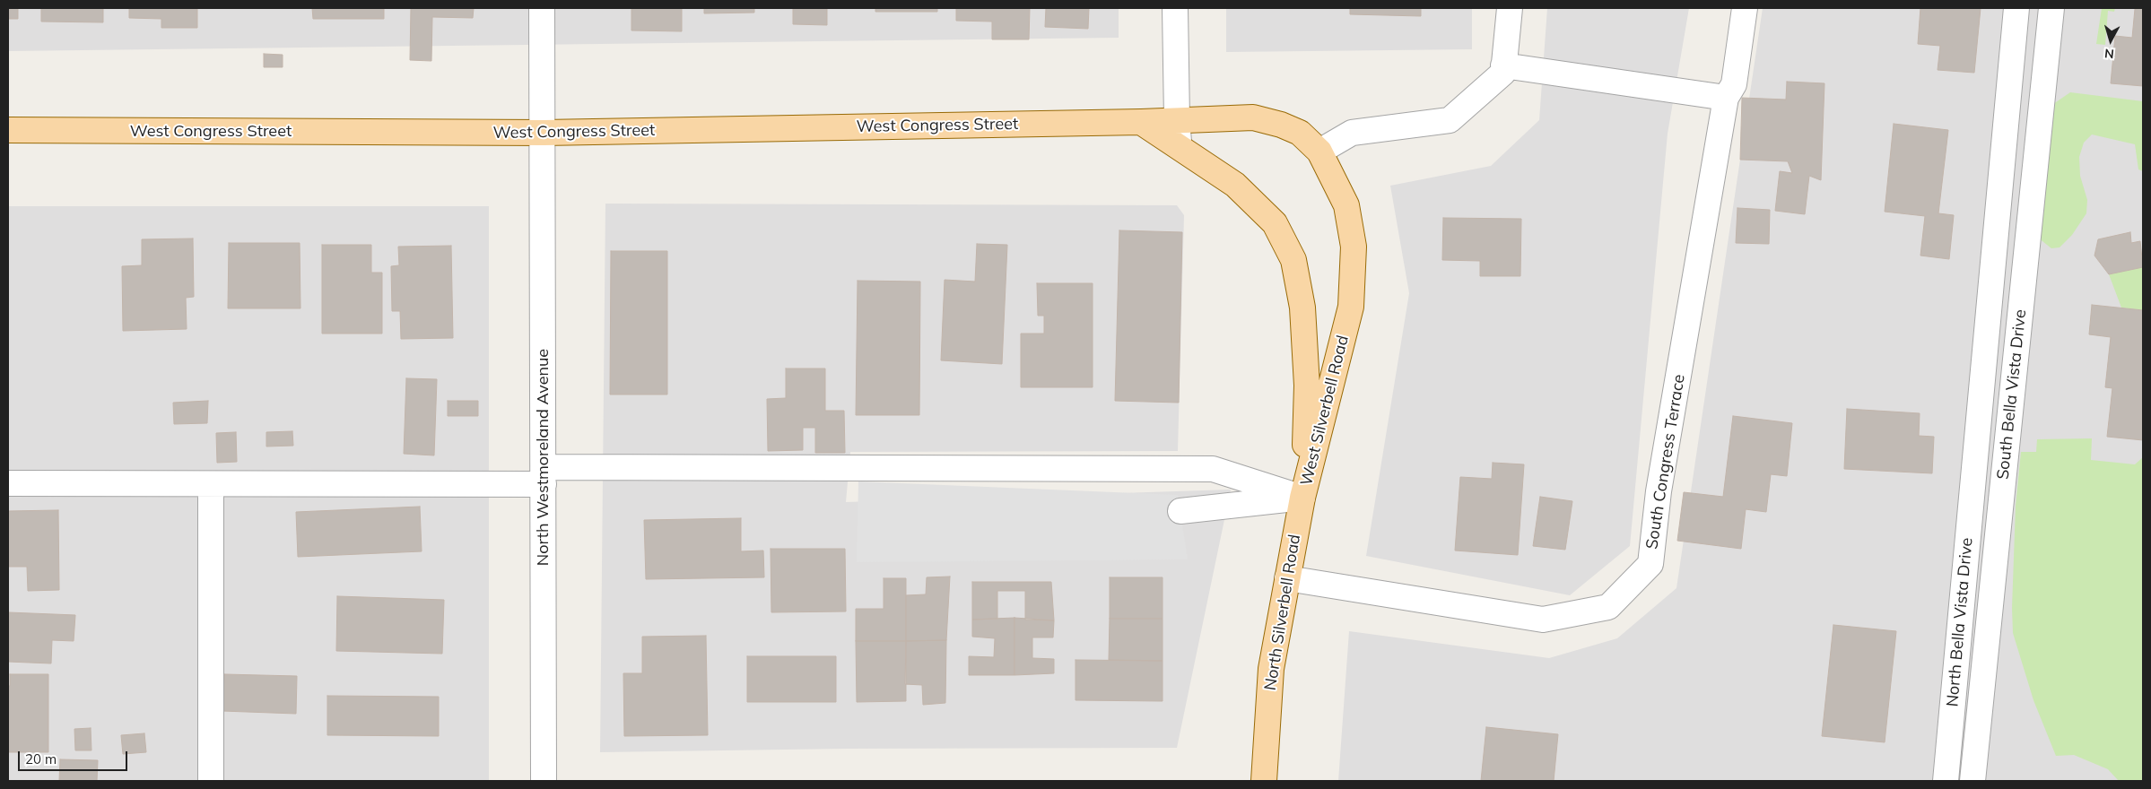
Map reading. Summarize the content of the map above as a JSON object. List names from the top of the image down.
{
  "streets": {
    "main road": ["West Congress Street", "West Silverbell Road", "North Silverbell Road"],
    "street": [
      "South Bella Vista Drive",
      "North Westmoreland Avenue",
      "South Congress Terrace",
      "North Bella Vista Drive"
    ]
  },
  "crossings": [
    ["West Congress Street", "West Silverbell Road"],
    ["West Congress Street", "North Westmoreland Avenue"],
    ["South Bella Vista Drive", "North Bella Vista Drive"],
    ["West Silverbell Road", "North Silverbell Road"],
    ["South Congress Terrace", "North Silverbell Road"]
  ],
  "scale_bar": "20 m",
  "north": "bottom"
}
